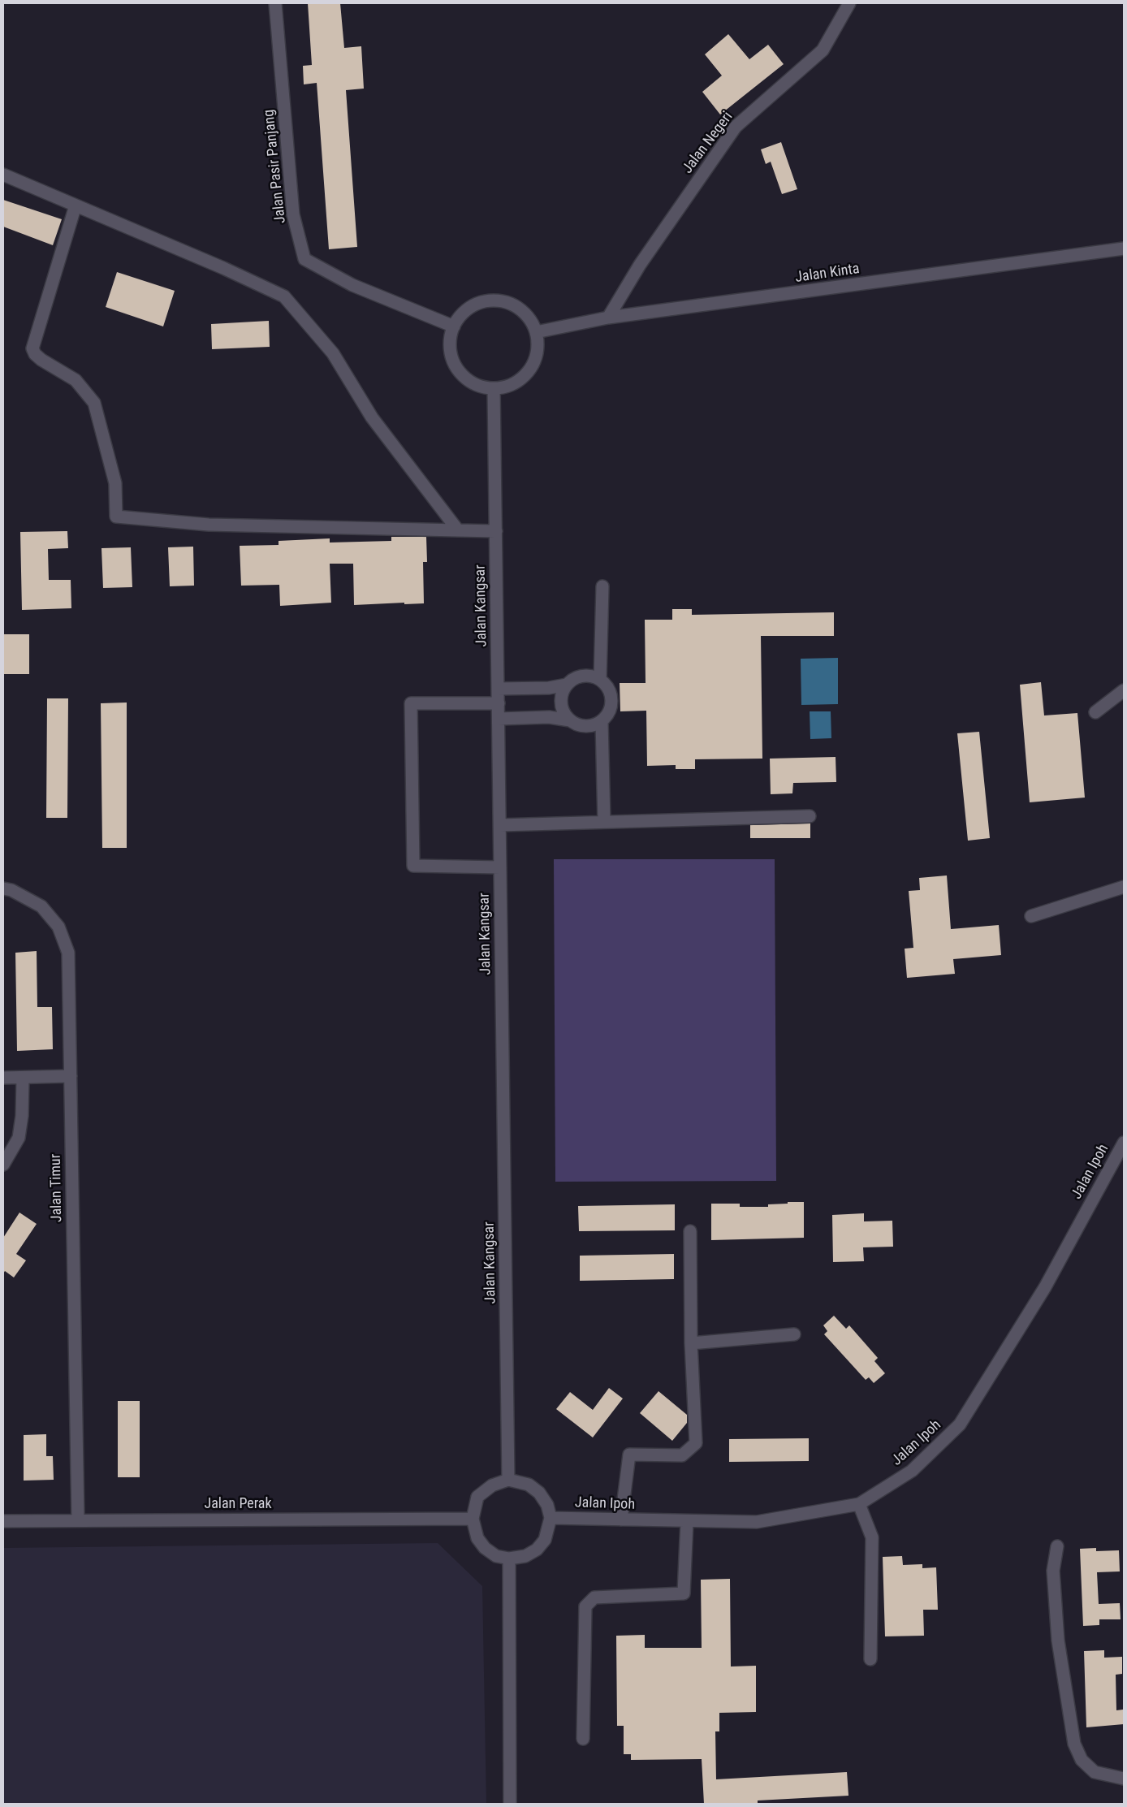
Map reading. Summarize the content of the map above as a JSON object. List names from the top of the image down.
{
  "streets": {
    "street": [
      "Jalan Negeri",
      "Jalan Pasir Panjang",
      "Jalan Kinta",
      "Jalan Kangsar",
      "Jalan Ipoh",
      "Jalan Timur",
      "Jalan Perak"
    ]
  },
  "crossings": [
    ["Jalan Negeri", "Jalan Kinta"],
    ["Jalan Pasir Panjang", "Jalan Kinta"],
    ["Jalan Pasir Panjang", "Jalan Kangsar"],
    ["Jalan Kinta", "Jalan Kangsar"],
    ["Jalan Kangsar", "Jalan Ipoh"],
    ["Jalan Kangsar", "Jalan Perak"],
    ["Jalan Ipoh", "Jalan Perak"],
    ["Jalan Timur", "Jalan Perak"]
  ]
}
